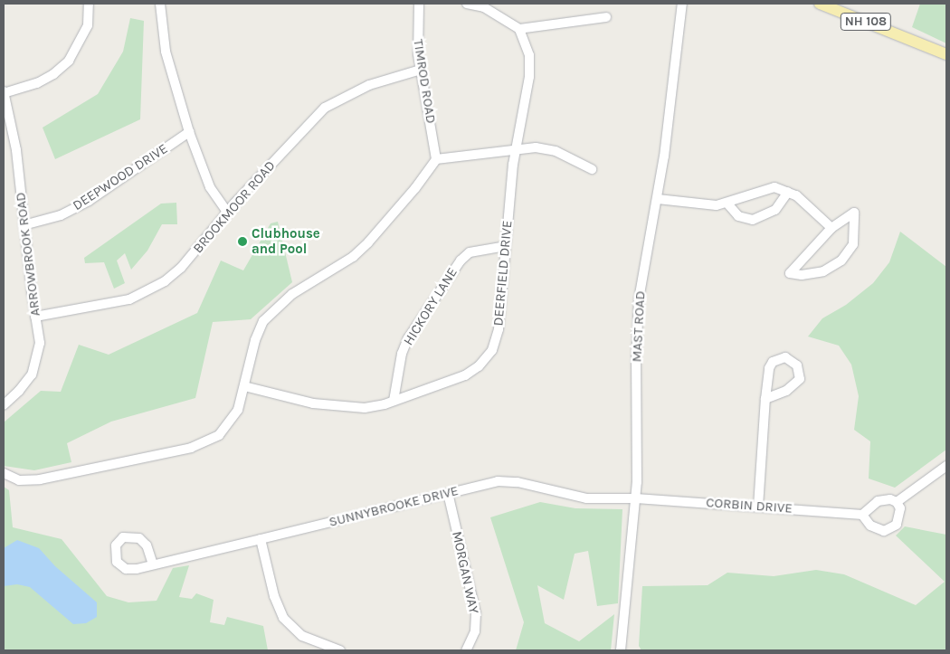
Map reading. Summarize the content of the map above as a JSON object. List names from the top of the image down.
{
  "streets": {
    "main road": ["NH 108"],
    "street": [
      "TIMROD ROAD",
      "DEEPWOOD DRIVE",
      "BROOKMOOR ROAD",
      "ARROWBROOK ROAD",
      "DEERFIELD DRIVE",
      "HICKORY LANE",
      "MAST ROAD",
      "CORBIN DRIVE",
      "SUNNYBROOKE DRIVE",
      "MORGAN WAY"
    ]
  },
  "crossings": [
    ["TIMROD ROAD", "BROOKMOOR ROAD"],
    ["DEEPWOOD DRIVE", "ARROWBROOK ROAD"],
    ["BROOKMOOR ROAD", "ARROWBROOK ROAD"],
    ["DEERFIELD DRIVE", "HICKORY LANE"],
    ["MAST ROAD", "CORBIN DRIVE"],
    ["MAST ROAD", "SUNNYBROOKE DRIVE"],
    ["CORBIN DRIVE", "SUNNYBROOKE DRIVE"],
    ["SUNNYBROOKE DRIVE", "MORGAN WAY"]
  ],
  "places": ["Clubhouse and Pool"]
}
